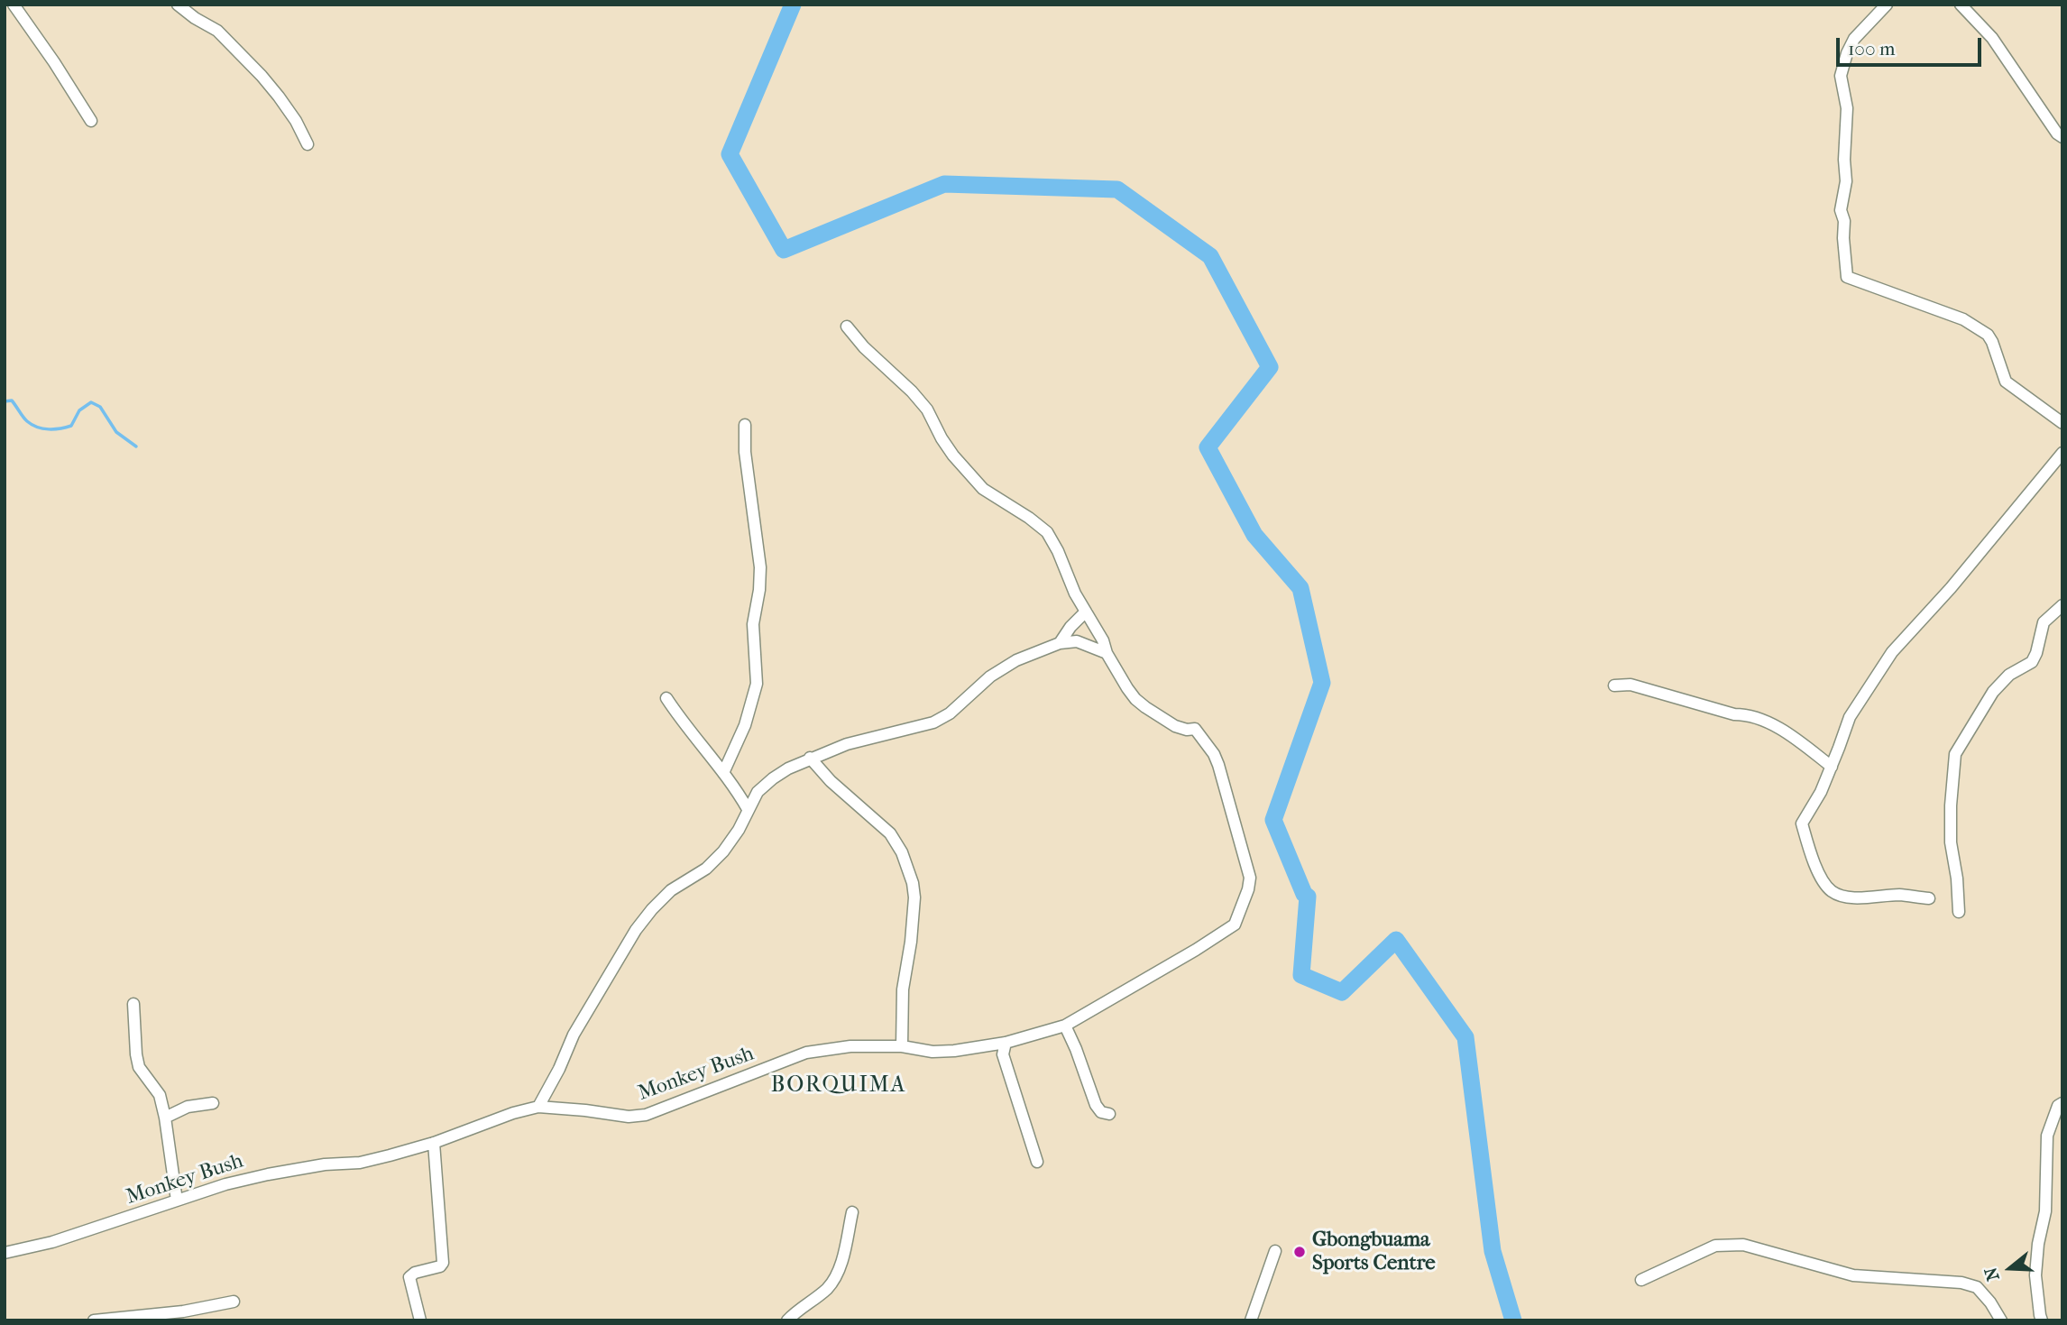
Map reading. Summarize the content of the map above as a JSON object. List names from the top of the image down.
{
  "streets": {
    "street": ["Monkey Bush"]
  },
  "districts": ["BORQUIMA"],
  "places": ["Gbongbuama Sports Centre"],
  "scale_bar": "100 m",
  "north": "left"
}
